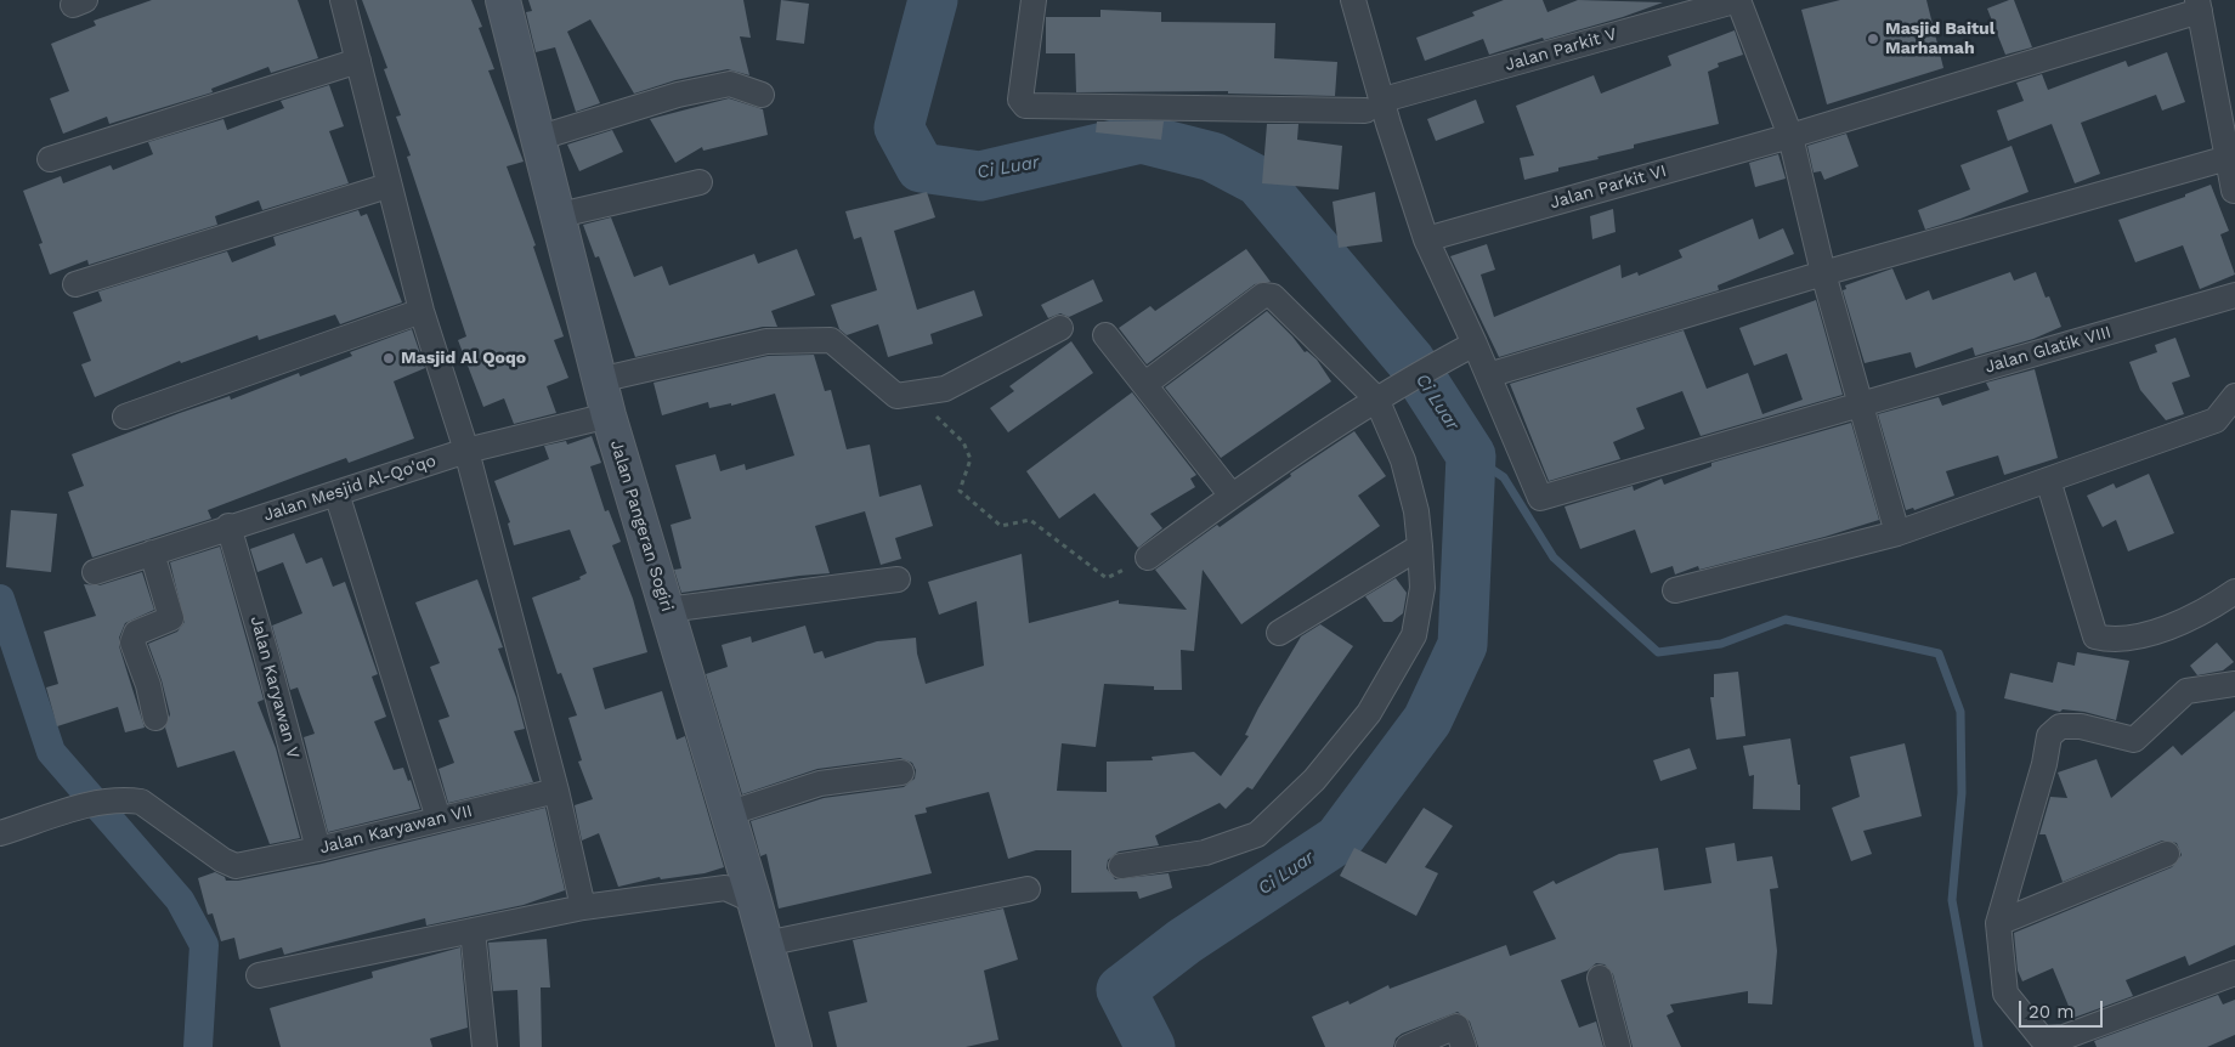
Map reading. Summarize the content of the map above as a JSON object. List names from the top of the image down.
{
  "streets": {
    "street": [
      "Jalan Parkit V",
      "Jalan Parkit VI",
      "Jalan Glatik VIII",
      "Jalan Mesjid Al-Qo'qo",
      "Jalan Pangeran Sogiri",
      "Jalan Karyawan V",
      "Jalan Karyawan VII"
    ]
  },
  "crossings": [
    ["Jalan Mesjid Al-Qo'qo", "Jalan Pangeran Sogiri"],
    ["Jalan Mesjid Al-Qo'qo", "Jalan Karyawan V"],
    ["Jalan Karyawan V", "Jalan Karyawan VII"]
  ],
  "water": ["Ci Luar"],
  "places": ["Masjid Baitul Marhamah", "Masjid Al Qoqo"],
  "scale_bar": "20 m"
}
